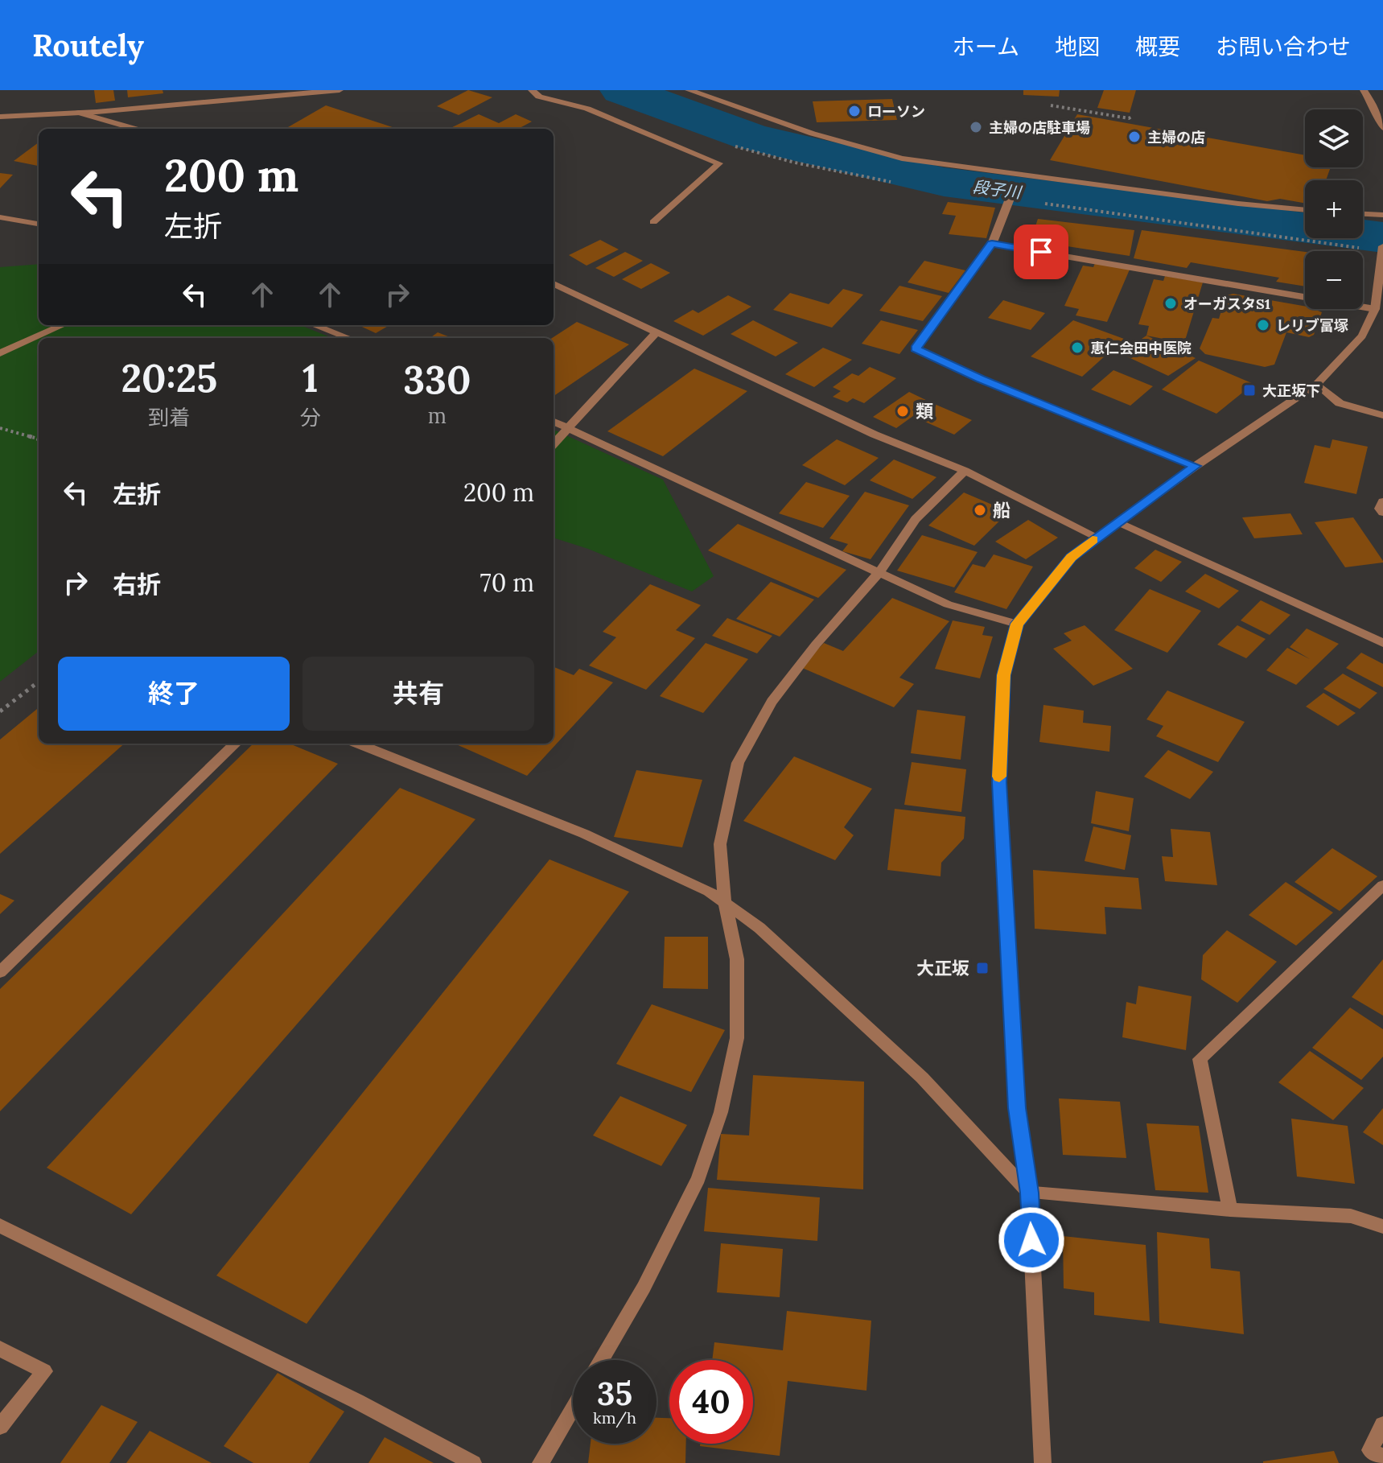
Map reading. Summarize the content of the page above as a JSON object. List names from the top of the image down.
{
  "water": ["段子川"],
  "places": {
    "other": [
      "ローソン",
      "主婦の店駐車場",
      "主婦の店",
      "オーガスタS1",
      "レリブ富塚",
      "恵仁会田中医院",
      "類",
      "船"
    ],
    "transit": ["大正坂下", "大正坂"]
  },
  "page": {
    "header": "Routely",
    "nav": [
      "ホーム",
      "地図",
      "概要",
      "お問い合わせ"
    ],
    "map_buttons": ["+", "−"],
    "turn": ["200 m", "左折"],
    "eta": [
      "20:25",
      "到着",
      "1",
      "分",
      "330",
      "m"
    ],
    "list": [
      {
        "name": "左折",
        "value": "200 m"
      },
      {
        "name": "右折",
        "value": "70 m"
      }
    ],
    "buttons": ["終了", "共有"],
    "speed": "35 km/h",
    "limit": "40"
  }
}
